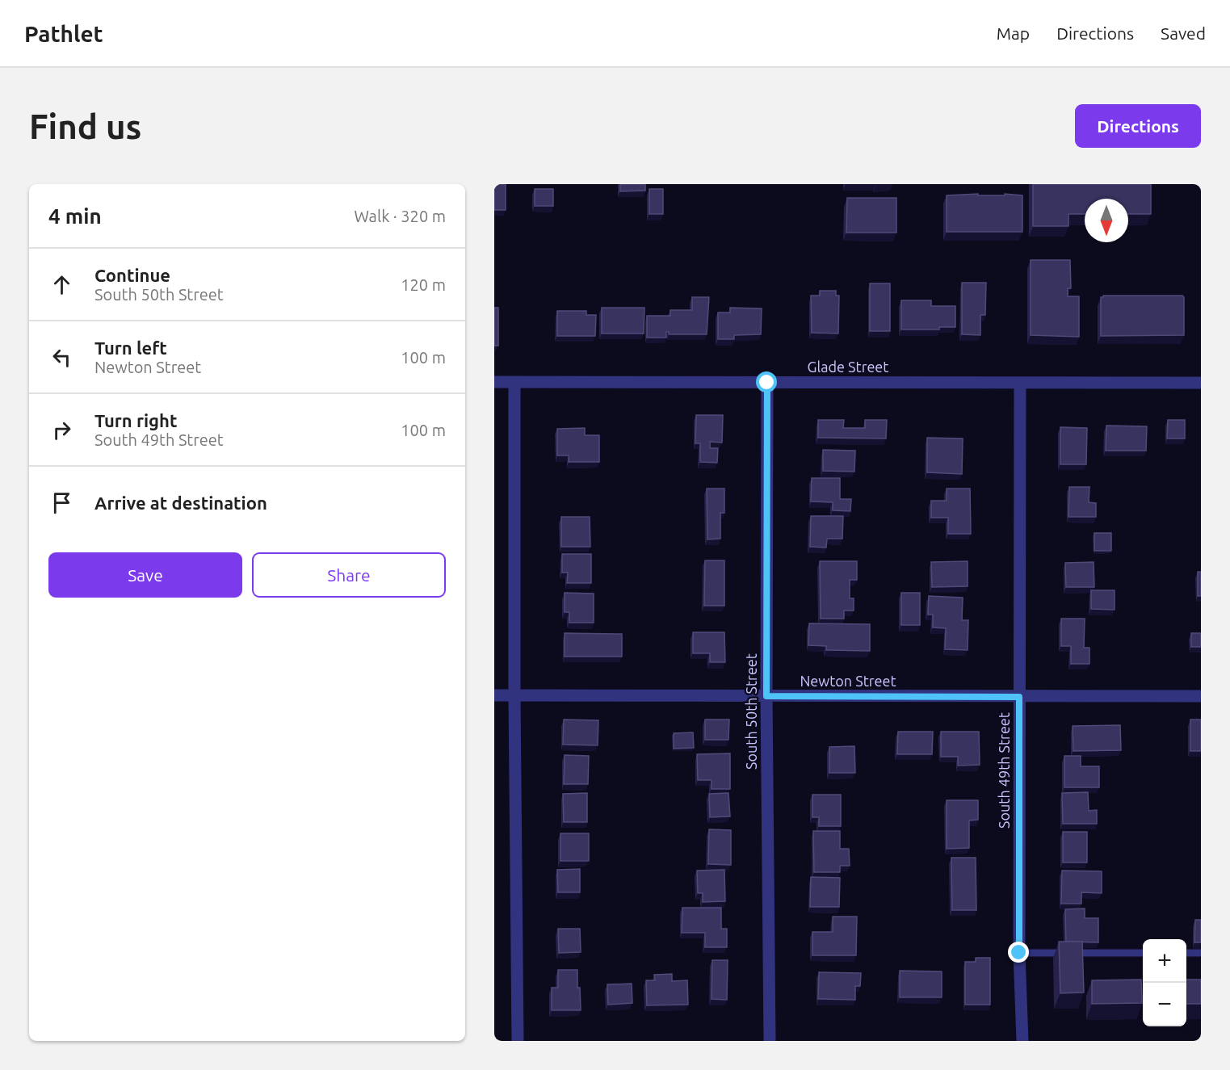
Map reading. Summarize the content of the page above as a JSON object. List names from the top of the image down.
{
  "streets": {
    "street": [
      "Glade Street",
      "Newton Street",
      "South 50th Street",
      "South 49th Street"
    ]
  },
  "crossings": [
    ["Glade Street", "South 50th Street"],
    ["Glade Street", "South 49th Street"],
    ["Newton Street", "South 50th Street"],
    ["Newton Street", "South 49th Street"]
  ],
  "north": "bottom",
  "page": {
    "header": "Pathlet",
    "nav": ["Map", "Directions", "Saved"],
    "buttons": [
      "Directions",
      ["Save", "Share"]
    ],
    "title": "Find us",
    "heading": ["4 min", "Walk · 320 m"],
    "list": [
      ["Continue", "South 50th Street", "120 m"],
      ["Turn left", "Newton Street", "100 m"],
      ["Turn right", "South 49th Street", "100 m"],
      "Arrive at destination"
    ],
    "map_buttons": ["+", "−"]
  }
}
